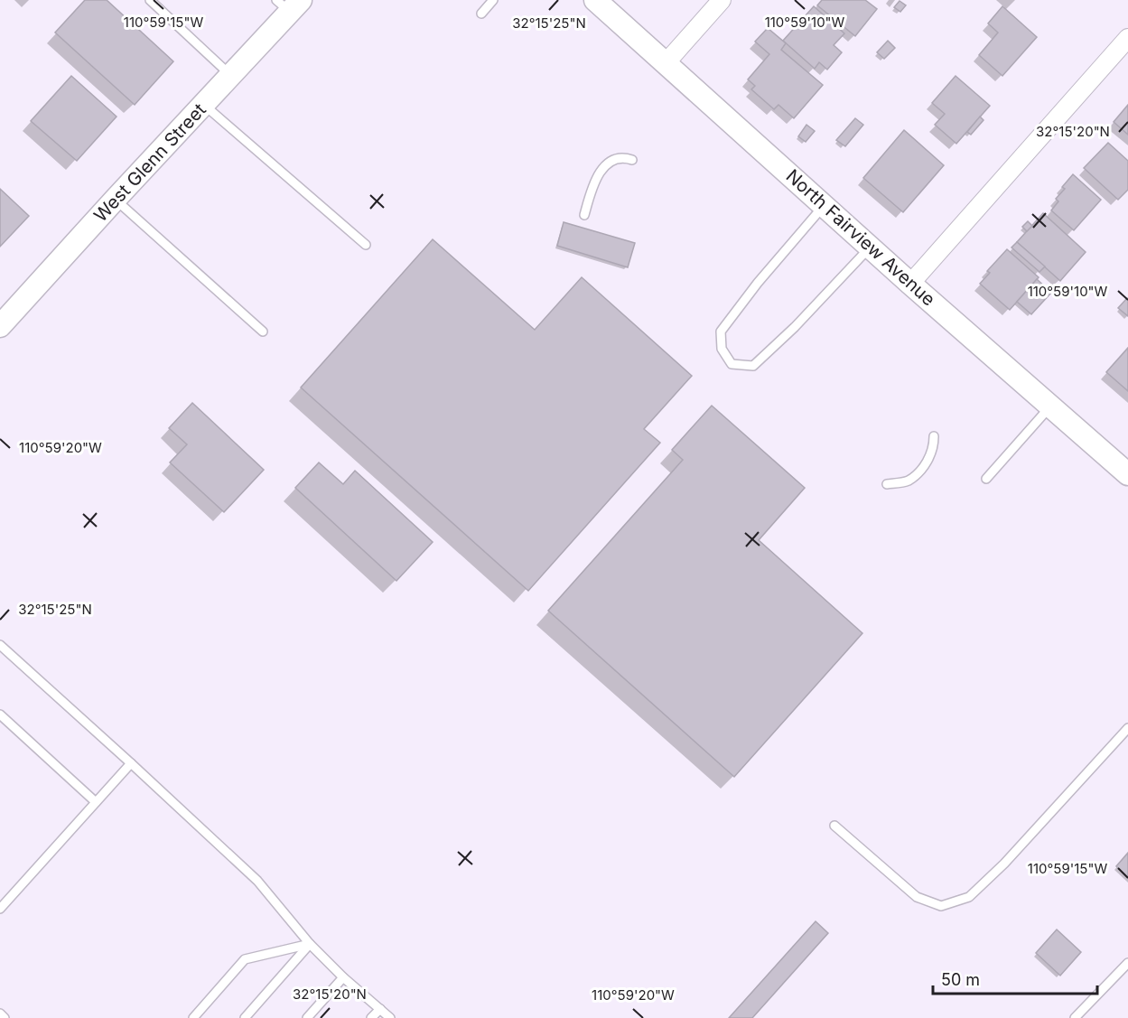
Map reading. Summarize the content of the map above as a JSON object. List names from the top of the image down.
{
  "streets": {
    "street": ["West Glenn Street", "North Fairview Avenue"]
  },
  "scale_bar": "50 m",
  "coordinates": [
    "110°59'15\"W",
    "110°59'10\"W",
    "32°15'25\"N",
    "32°15'20\"N",
    "110°59'20\"W"
  ]
}
